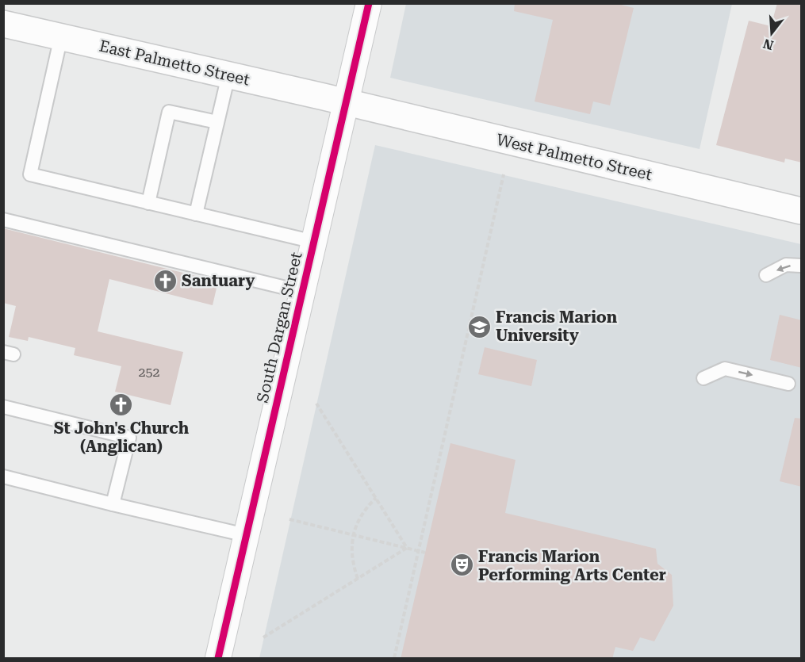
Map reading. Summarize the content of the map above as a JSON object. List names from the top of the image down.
{
  "streets": {
    "highway": ["East Palmetto Street", "West Palmetto Street"],
    "street": ["South Dargan Street"]
  },
  "crossings": [
    ["East Palmetto Street", "West Palmetto Street"],
    ["East Palmetto Street", "South Dargan Street"],
    ["West Palmetto Street", "South Dargan Street"]
  ],
  "places": {
    "church": ["Santuary", "St John's Church (Anglican)"],
    "school or university": ["Francis Marion University"],
    "theatre": ["Francis Marion Performing Arts Center"]
  },
  "house_numbers": ["252"],
  "north": "bottom"
}
